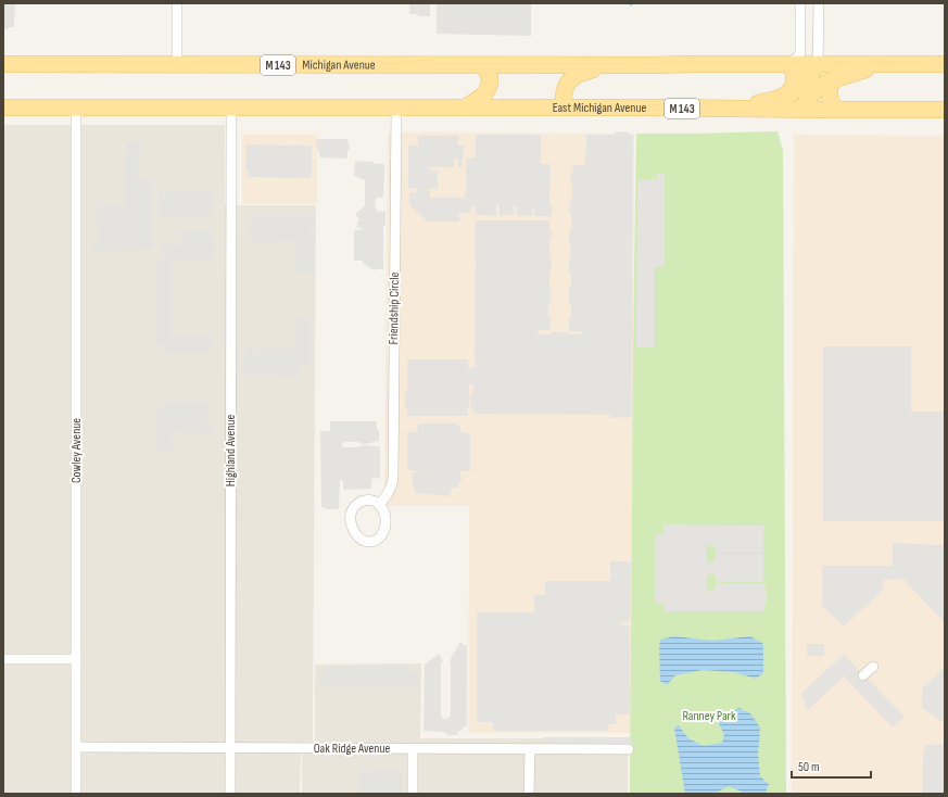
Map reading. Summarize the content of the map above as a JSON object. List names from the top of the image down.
{
  "streets": {
    "main road": ["M 143", "Michigan Avenue", "East Michigan Avenue"],
    "street": [
      "Friendship Circle",
      "Cowley Avenue",
      "Highland Avenue",
      "Oak Ridge Avenue"
    ]
  },
  "crossings": [
    ["M 143", "Michigan Avenue"],
    ["M 143", "East Michigan Avenue"],
    ["M 143", "Cowley Avenue"],
    ["M 143", "Highland Avenue"],
    ["East Michigan Avenue", "Friendship Circle"],
    ["East Michigan Avenue", "Highland Avenue"],
    ["Cowley Avenue", "Oak Ridge Avenue"],
    ["Highland Avenue", "Oak Ridge Avenue"]
  ],
  "parks": ["Ranney Park"],
  "scale_bar": "50 m"
}
